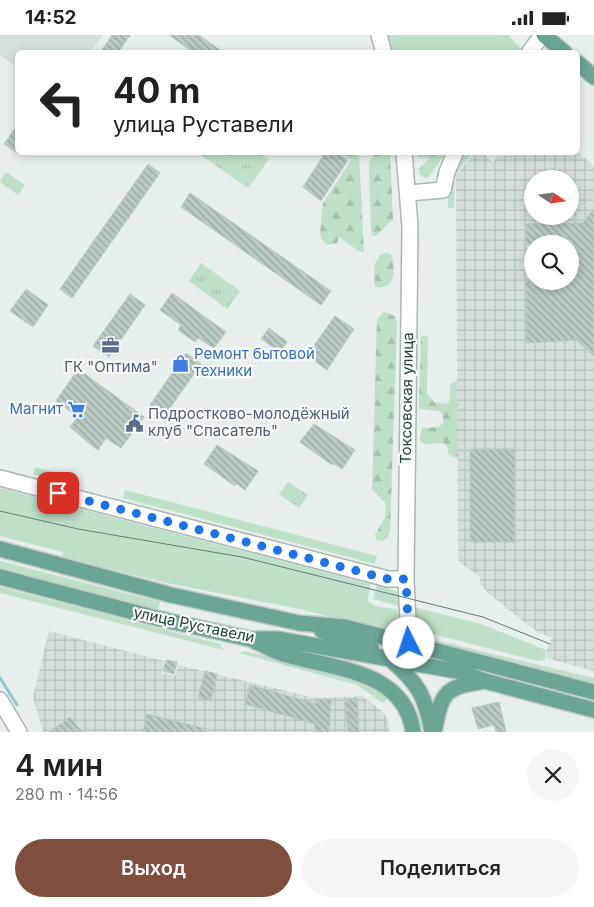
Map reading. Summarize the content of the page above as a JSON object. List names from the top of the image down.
{
  "streets": {
    "main road": ["улица Руставели"],
    "street": ["Токсовская улица"]
  },
  "crossings": [
    ["Токсовская улица", "улица Руставели"]
  ],
  "places": {
    "office": ["ГК \"Оптима\""],
    "shop": ["Ремонт бытовой техники"],
    "supermarket": ["Магнит"],
    "public building": ["Подростково-молодёжный клуб \"Спасатель\""]
  },
  "north": "right",
  "page": {
    "status": "14:52",
    "turn": ["40 m", "улица Руставели"],
    "heading": ["4 мин", "280 m · 14:56"],
    "buttons": ["Выход", "Поделиться"]
  }
}
